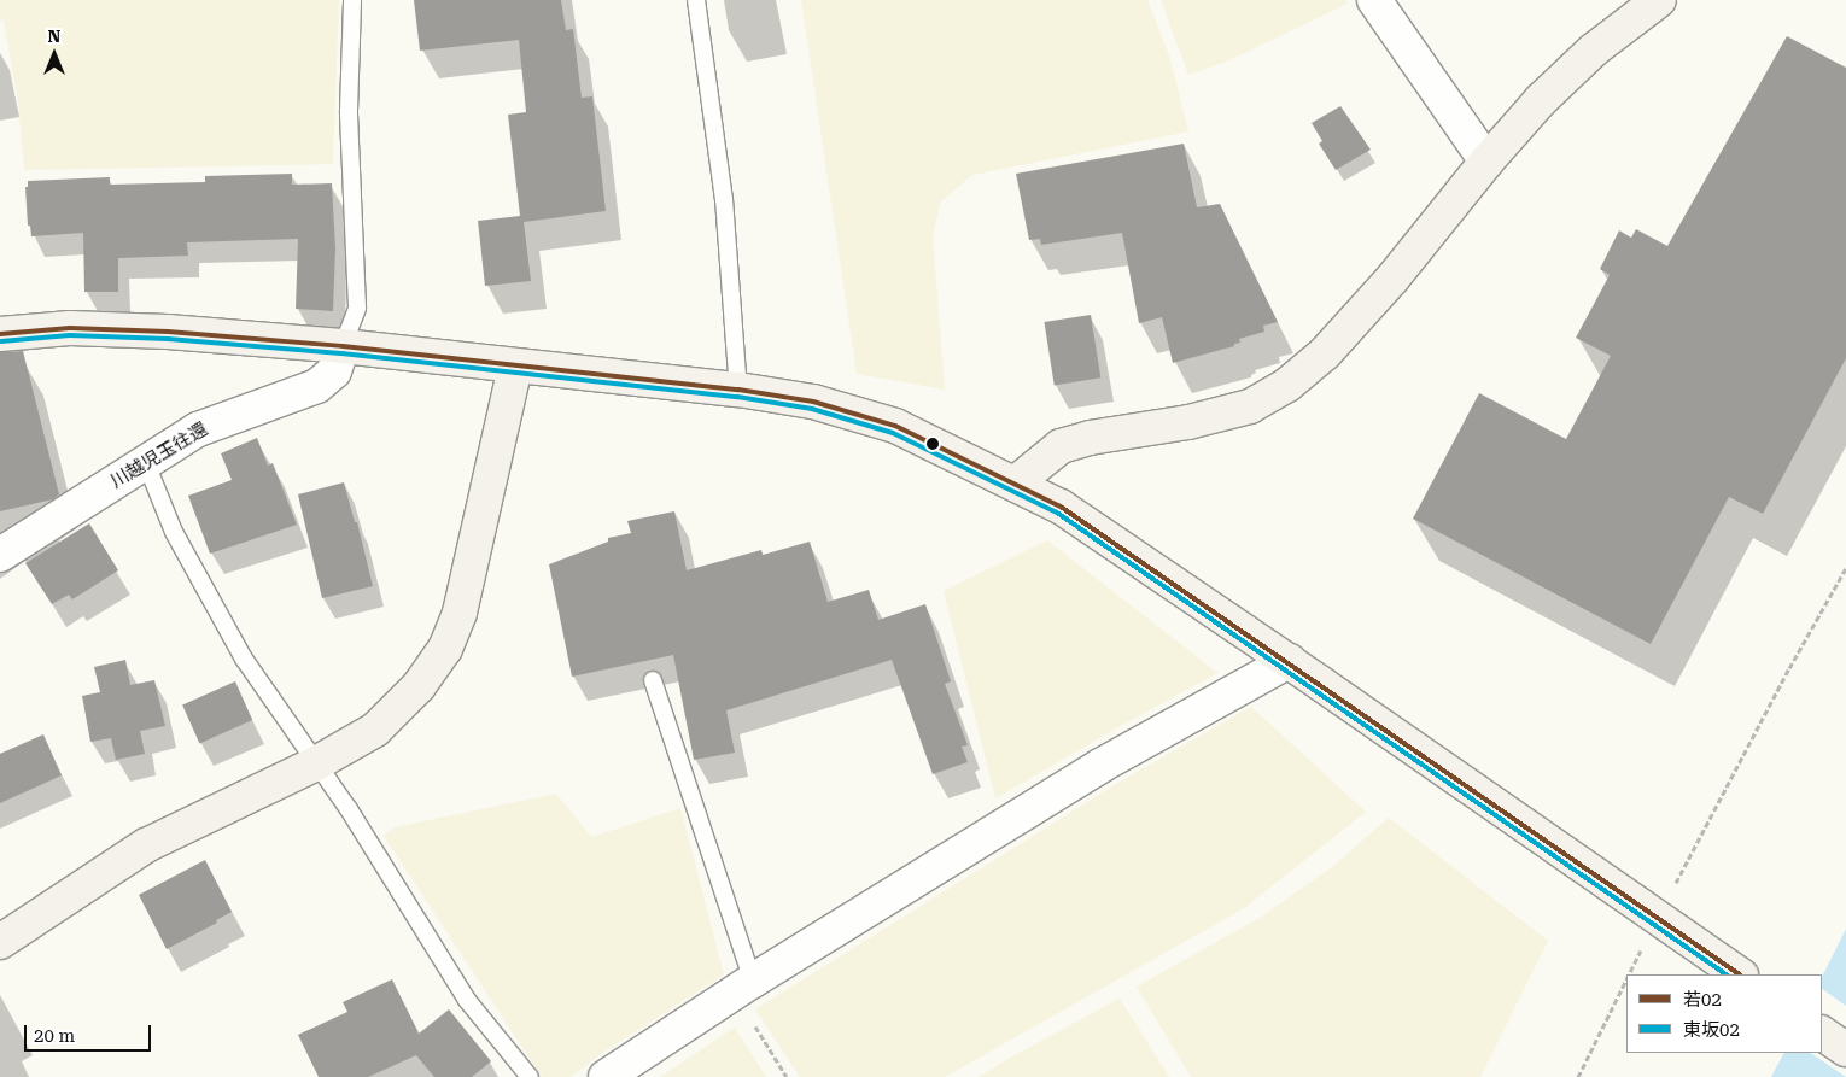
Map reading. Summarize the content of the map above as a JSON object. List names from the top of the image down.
{
  "streets": {
    "street": ["川越児玉往還"]
  },
  "lines": ["transit line 若02", "transit line 東坂02"],
  "legend": ["若02", "東坂02"],
  "scale_bar": "20 m",
  "north": "top"
}
